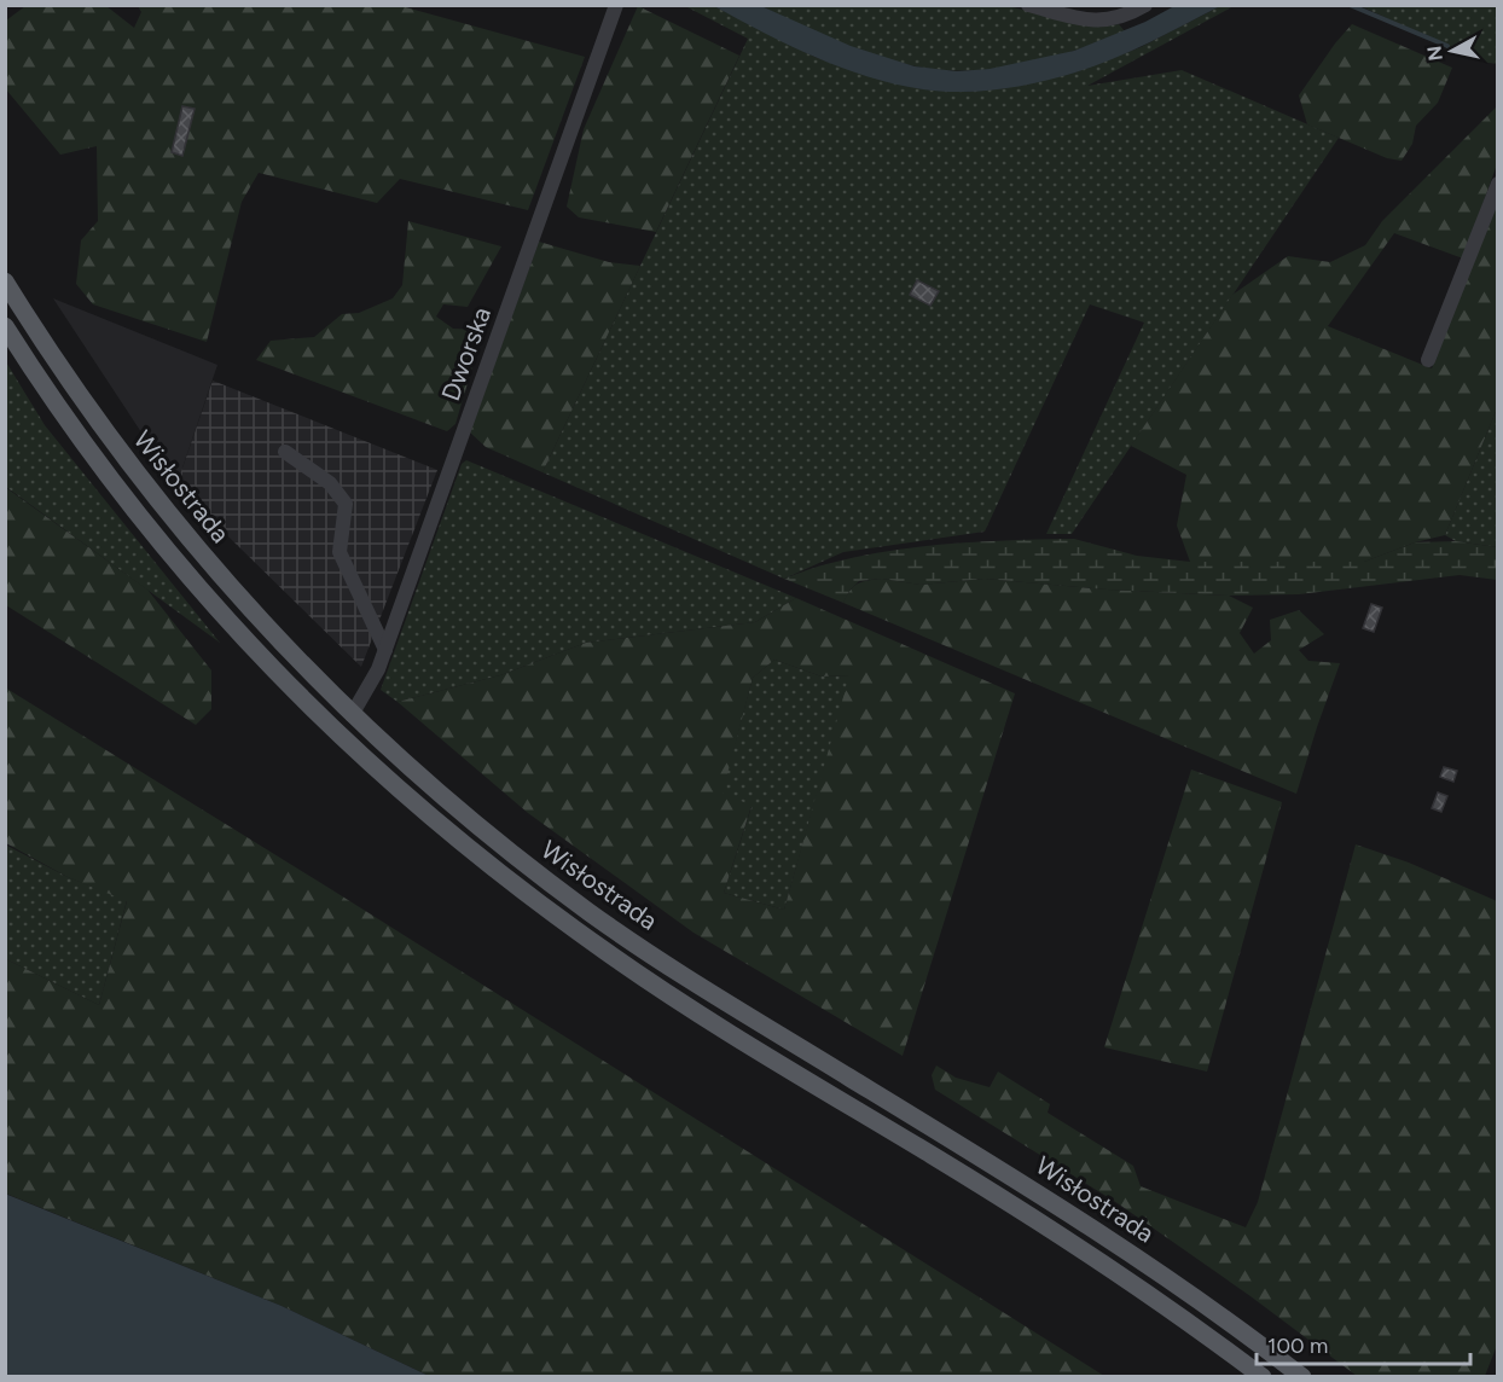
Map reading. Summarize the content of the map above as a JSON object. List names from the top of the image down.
{
  "streets": {
    "main road": ["Wisłostrada"],
    "street": ["Dworska"]
  },
  "crossings": [
    ["Dworska", "Wisłostrada"]
  ],
  "scale_bar": "100 m",
  "north": "left"
}
